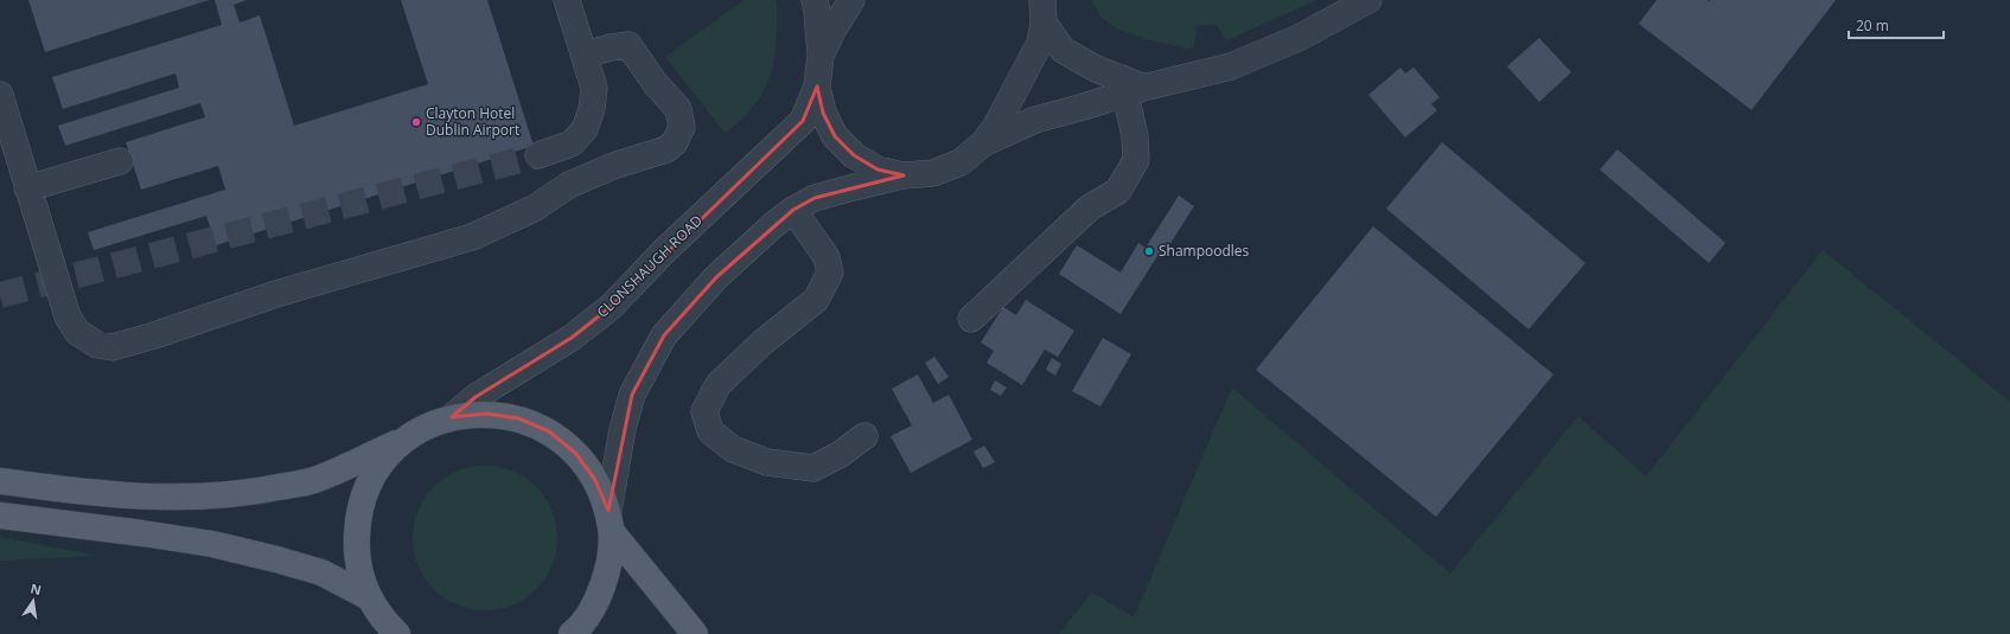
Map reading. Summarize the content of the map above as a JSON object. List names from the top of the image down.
{
  "streets": {
    "street": ["CLONSHAUGH ROAD"]
  },
  "places": ["Clayton Hotel Dublin Airport", "Shampoodles"],
  "scale_bar": "20 m",
  "north": "top"
}
